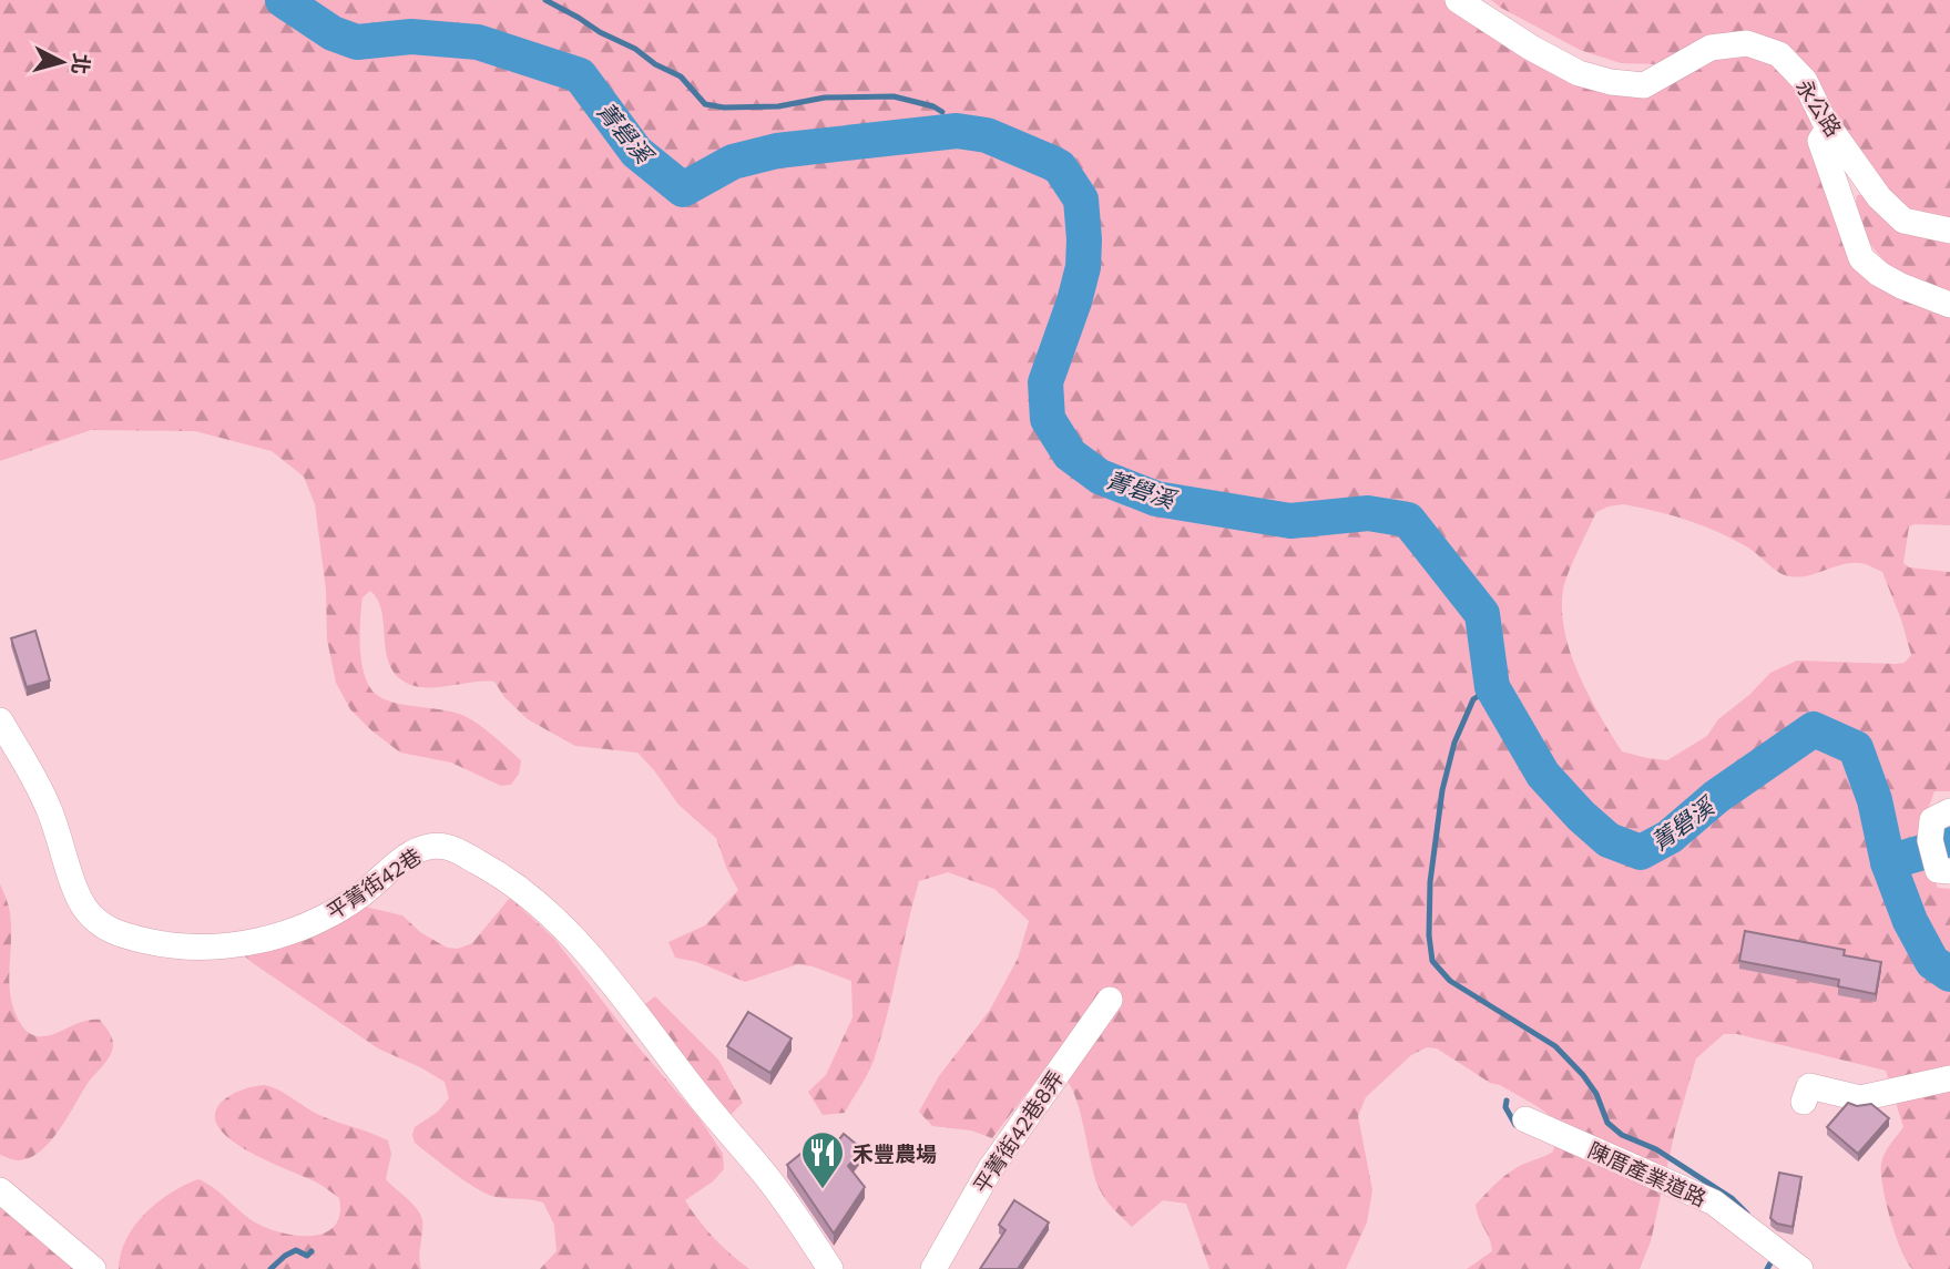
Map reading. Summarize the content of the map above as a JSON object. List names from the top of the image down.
{
  "streets": {
    "street": [
      "永公路",
      "平菁街42巷",
      "平菁街42巷8弄",
      "陳厝產業道路"
    ]
  },
  "water": ["菁礐溪"],
  "places": {
    "restaurant": ["禾豐農場"]
  },
  "north": "right"
}
